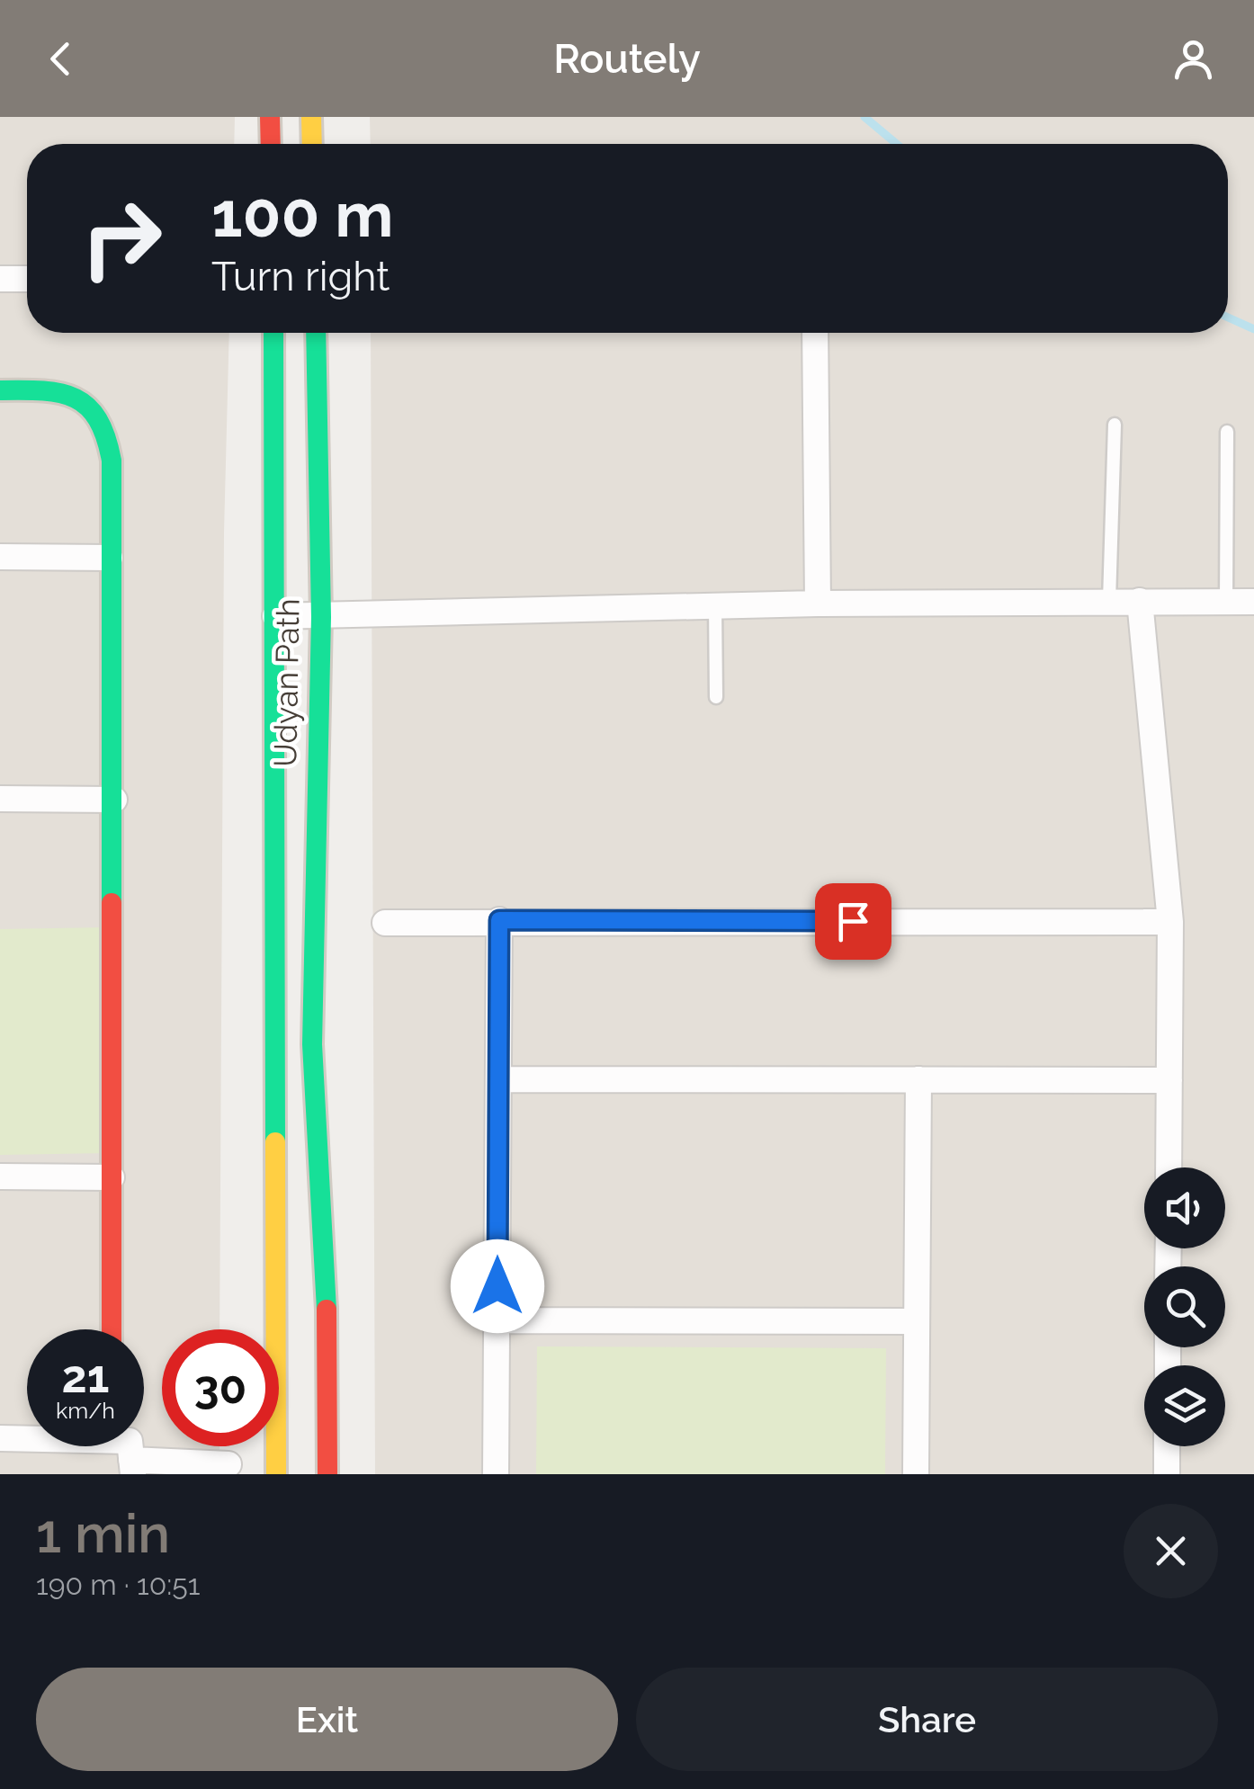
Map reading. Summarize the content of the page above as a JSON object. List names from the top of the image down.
{
  "streets": {
    "main road": ["Udyan Path"]
  },
  "page": {
    "header": "Routely",
    "turn": ["100 m", "Turn right"],
    "speed": "21 km/h",
    "limit": "30",
    "heading": ["1 min", "190 m · 10:51"],
    "buttons": ["Exit", "Share"]
  }
}
